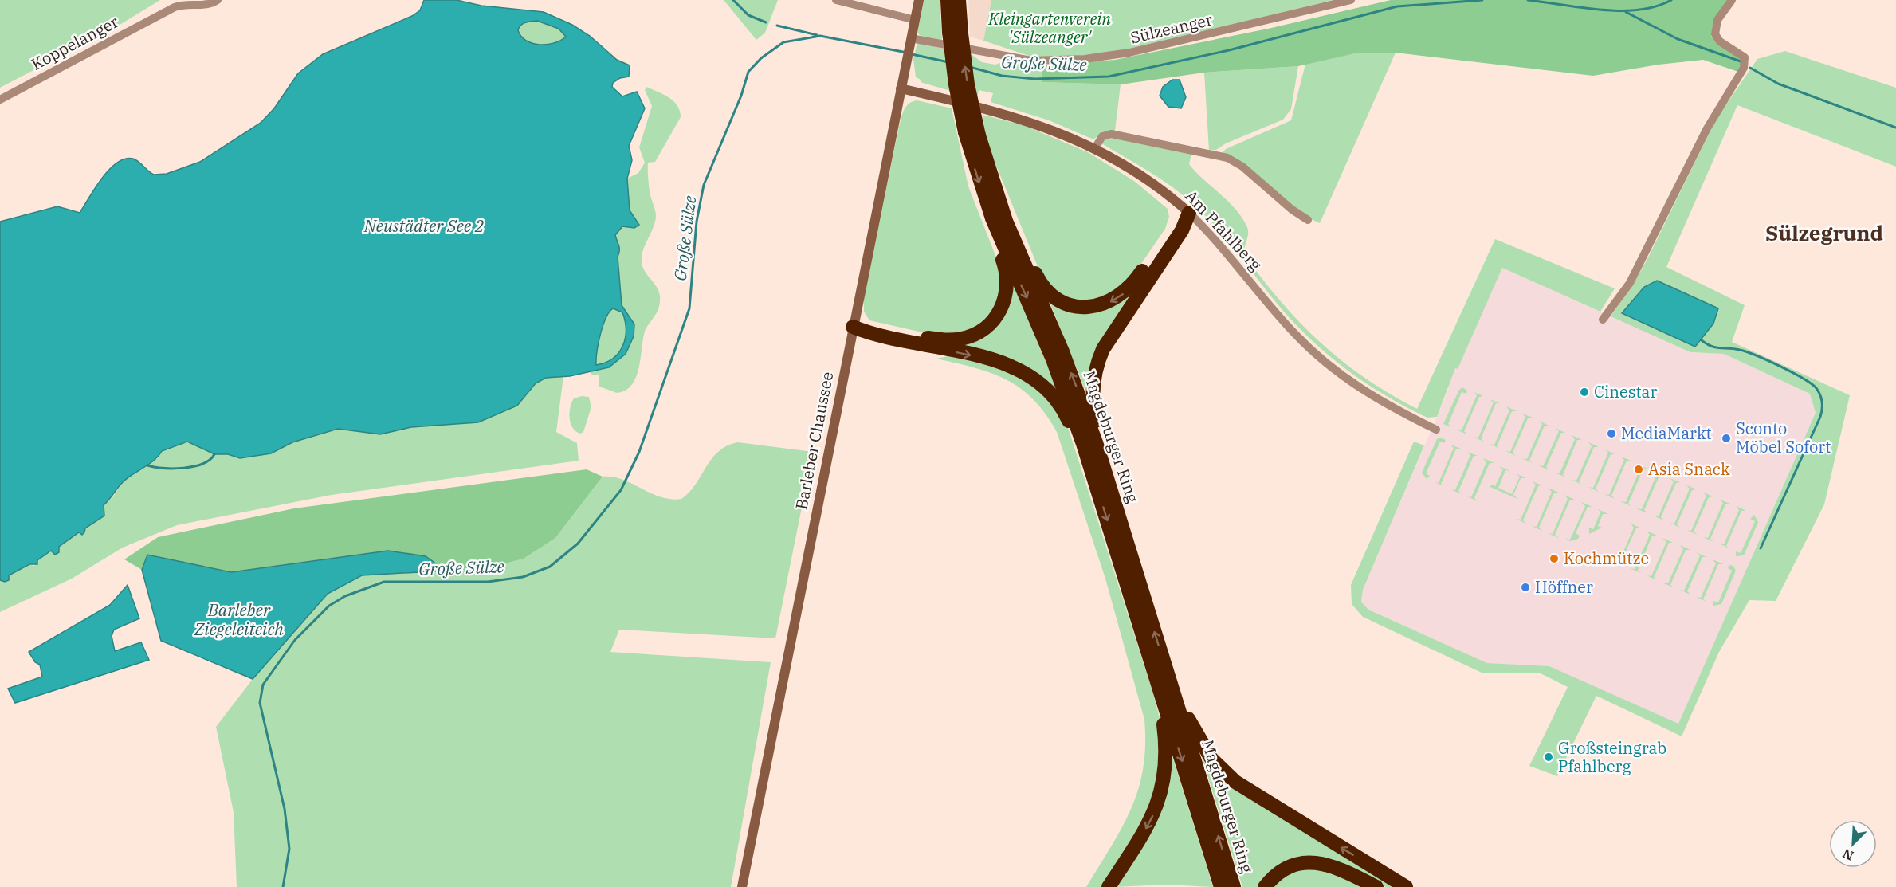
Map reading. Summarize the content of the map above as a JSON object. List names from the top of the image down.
{
  "streets": {
    "highway": ["Magdeburger Ring"],
    "street": [
      "Sülzeanger",
      "Koppelanger",
      "Am Pfahlberg",
      "Barleber Chaussee"
    ]
  },
  "crossings": [
    ["Sülzeanger", "Barleber Chaussee"],
    ["Am Pfahlberg", "Barleber Chaussee"]
  ],
  "districts": ["Sülzegrund"],
  "water": ["Große Sülze", "Neustädter See 2", "Barleber Ziegeleiteich"],
  "parks": ["Kleingartenverein 'Sülzeanger'"],
  "places": [
    "Cinestar",
    "MediaMarkt",
    "Sconto Möbel Sofort",
    "Asia Snack",
    "Kochmütze",
    "Höffner",
    "Großsteingrab Pfahlberg"
  ],
  "north": "bottom left"
}
